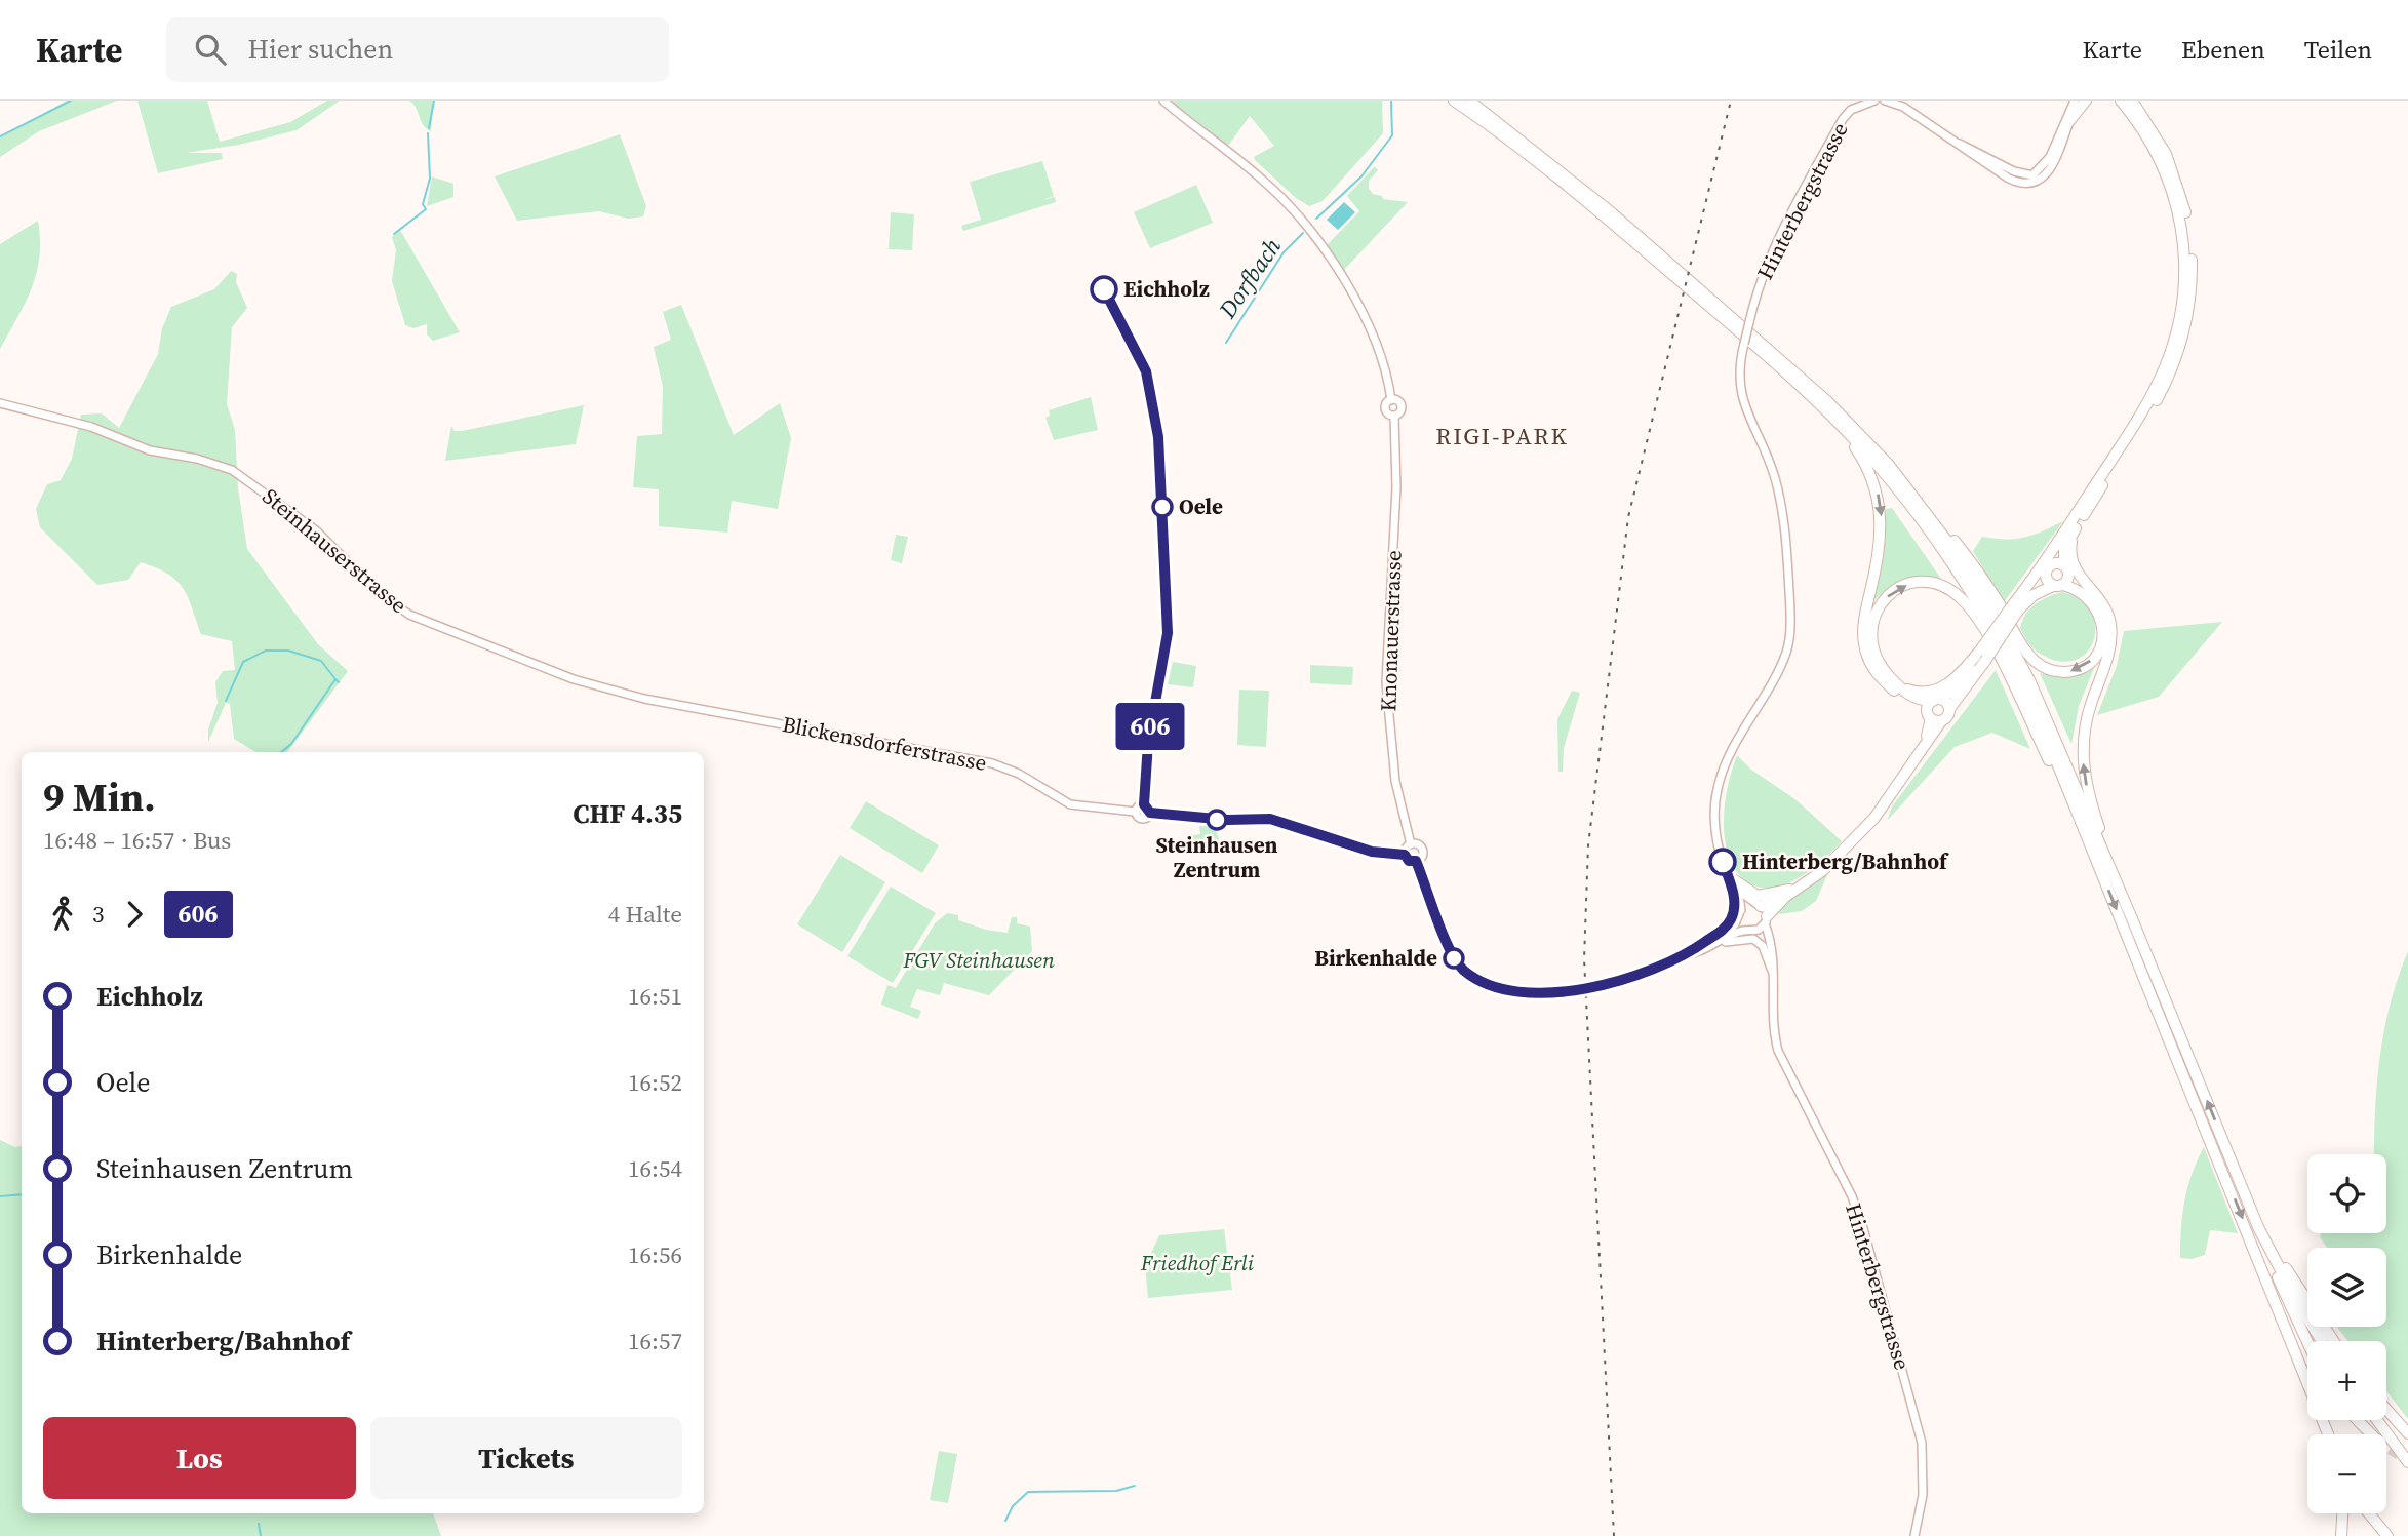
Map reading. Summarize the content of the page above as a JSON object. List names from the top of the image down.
{
  "streets": {
    "street": [
      "Hinterbergstrasse",
      "Steinhauserstrasse",
      "Knonauerstrasse",
      "Blickensdorferstrasse"
    ]
  },
  "crossings": [
    ["Steinhauserstrasse", "Blickensdorferstrasse"],
    ["Knonauerstrasse", "Blickensdorferstrasse"]
  ],
  "districts": ["RIGI-PARK"],
  "water": ["Dorfbach"],
  "parks": ["FGV Steinhausen", "Friedhof Erli"],
  "places": [
    "Eichholz",
    "Oele",
    "Steinhausen Zentrum",
    "Hinterberg/Bahnhof",
    "Birkenhalde"
  ],
  "lines": ["bus line 606"],
  "page": {
    "header": "Karte",
    "search": "Hier suchen",
    "nav": ["Karte", "Ebenen", "Teilen"],
    "on_map": "606",
    "heading": ["9 Min.", "16:48 – 16:57 · Bus", "CHF 4.35"],
    "legs": ["3", "606", "4 Halte"],
    "list": [
      {
        "name": "Eichholz",
        "value": "16:51"
      },
      {
        "name": "Oele",
        "value": "16:52"
      },
      {
        "name": "Steinhausen Zentrum",
        "value": "16:54"
      },
      {
        "name": "Birkenhalde",
        "value": "16:56"
      },
      {
        "name": "Hinterberg/Bahnhof",
        "value": "16:57"
      }
    ],
    "map_buttons": ["+", "−"],
    "buttons": ["Los", "Tickets"]
  }
}
